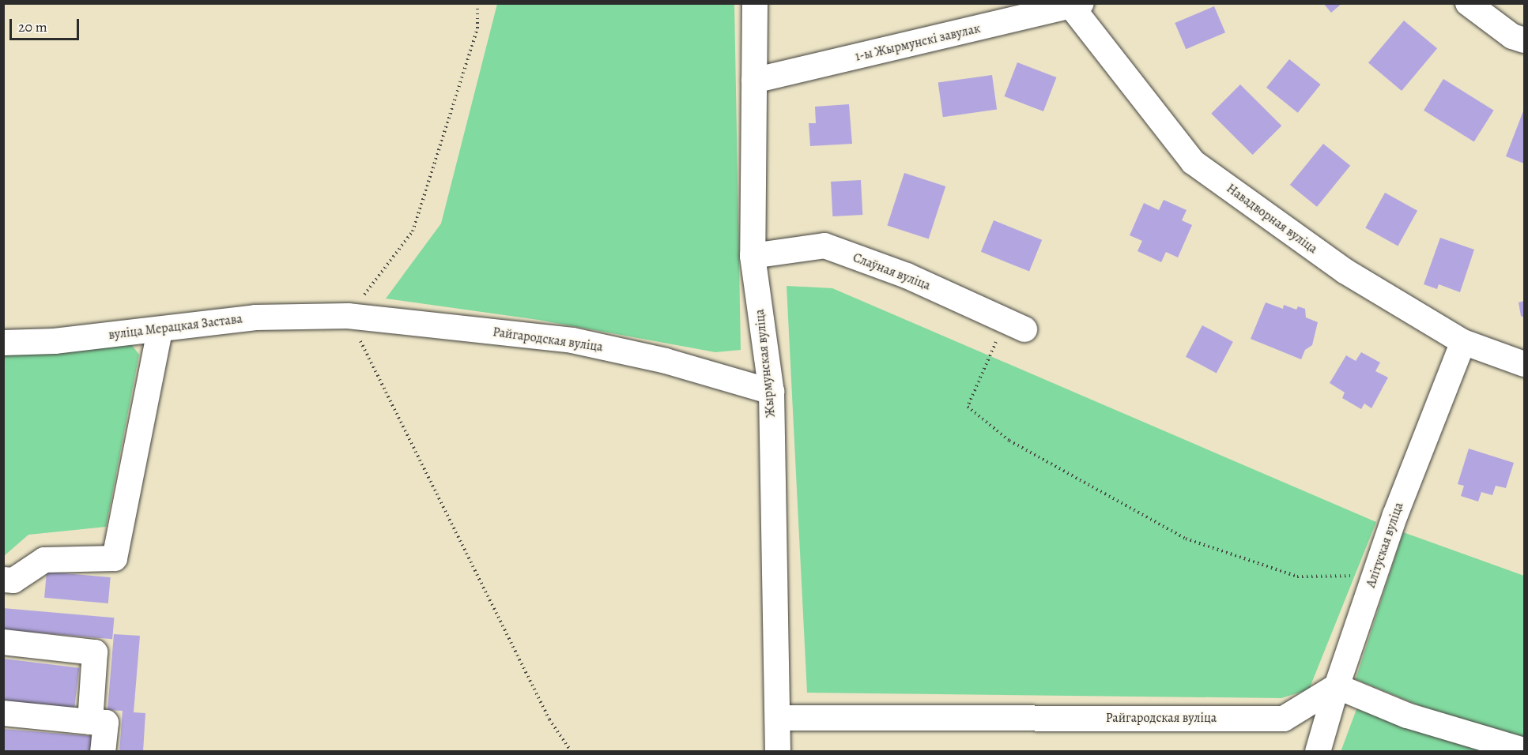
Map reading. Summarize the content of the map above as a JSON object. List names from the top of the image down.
{
  "streets": {
    "street": [
      "1-ы Жырмунскі завулак",
      "Навадворная вуліца",
      "Слаўная вуліца",
      "вуліца Мерацкая Застава",
      "Райгародская вуліца",
      "Жырмунская вуліца",
      "Алітуская вуліца"
    ]
  },
  "crossings": [
    ["1-ы Жырмунскі завулак", "Навадворная вуліца"],
    ["1-ы Жырмунскі завулак", "Жырмунская вуліца"],
    ["Навадворная вуліца", "Алітуская вуліца"],
    ["Слаўная вуліца", "Жырмунская вуліца"],
    ["вуліца Мерацкая Застава", "Райгародская вуліца"],
    ["Райгародская вуліца", "Жырмунская вуліца"],
    ["Райгародская вуліца", "Алітуская вуліца"]
  ],
  "scale_bar": "20 m"
}
